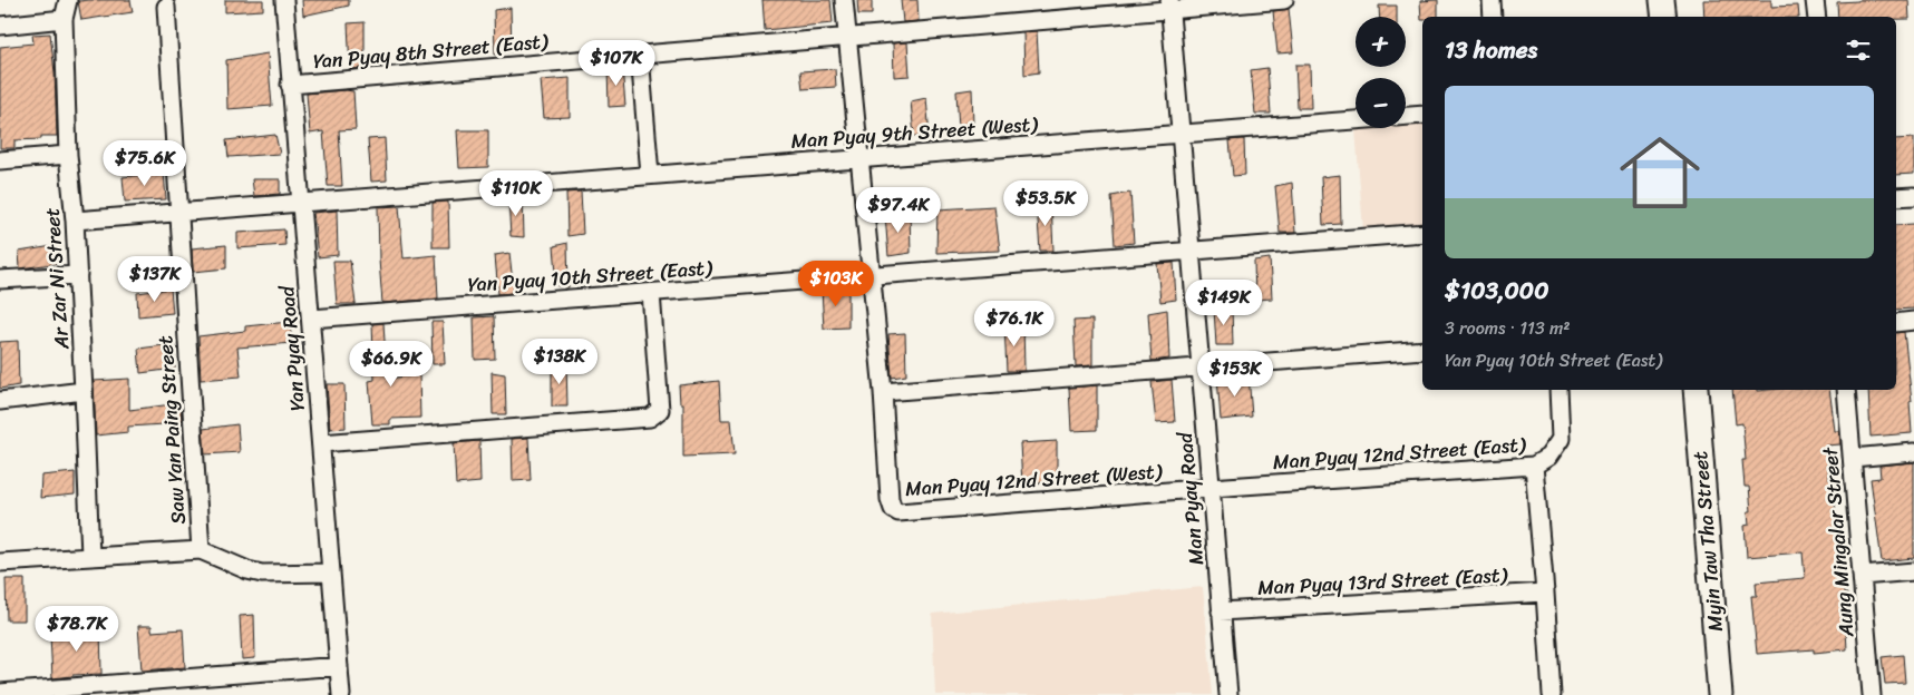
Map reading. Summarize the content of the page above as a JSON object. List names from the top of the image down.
{
  "streets": {
    "main road": ["Myin Taw Tha Street"],
    "street": [
      "Yan Pyay 8th Street (East)",
      "Man Pyay 9th Street (West)",
      "Yan Pyay 10th Street (East)",
      "Ar Zar Ni Street",
      "Yan Pyay Road",
      "Saw Yan Paing Street",
      "Man Pyay 12nd Street (East)",
      "Man Pyay 12nd Street (West)",
      "Man Pyay Road",
      "Aung Mingalar Street",
      "Man Pyay 13rd Street (East)"
    ]
  },
  "crossings": [
    ["Yan Pyay 8th Street (East)", "Yan Pyay Road"],
    ["Yan Pyay 8th Street (East)", "Man Pyay Road"],
    ["Man Pyay 9th Street (West)", "Ar Zar Ni Street"],
    ["Man Pyay 9th Street (West)", "Yan Pyay Road"],
    ["Man Pyay 9th Street (West)", "Saw Yan Paing Street"],
    ["Man Pyay 9th Street (West)", "Man Pyay Road"],
    ["Yan Pyay 10th Street (East)", "Yan Pyay Road"],
    ["Yan Pyay 10th Street (East)", "Man Pyay Road"],
    ["Man Pyay 12nd Street (East)", "Man Pyay 12nd Street (West)"],
    ["Man Pyay 12nd Street (East)", "Man Pyay Road"],
    ["Man Pyay 12nd Street (West)", "Man Pyay Road"],
    ["Man Pyay Road", "Man Pyay 13rd Street (East)"]
  ],
  "page": {
    "map_buttons": ["+", "−"],
    "heading": "13 homes",
    "price": [
      "$107K",
      "$75.6K",
      "$110K",
      "$53.5K",
      "$97.4K",
      "$137K",
      "$103K",
      "$149K",
      "$76.1K",
      "$138K",
      "$66.9K",
      "$153K",
      "$78.7K"
    ],
    "list": [
      {
        "name": "$103,000",
        "note": "3 rooms · 113 m² · Yan Pyay 10th Street (East)"
      }
    ]
  }
}
